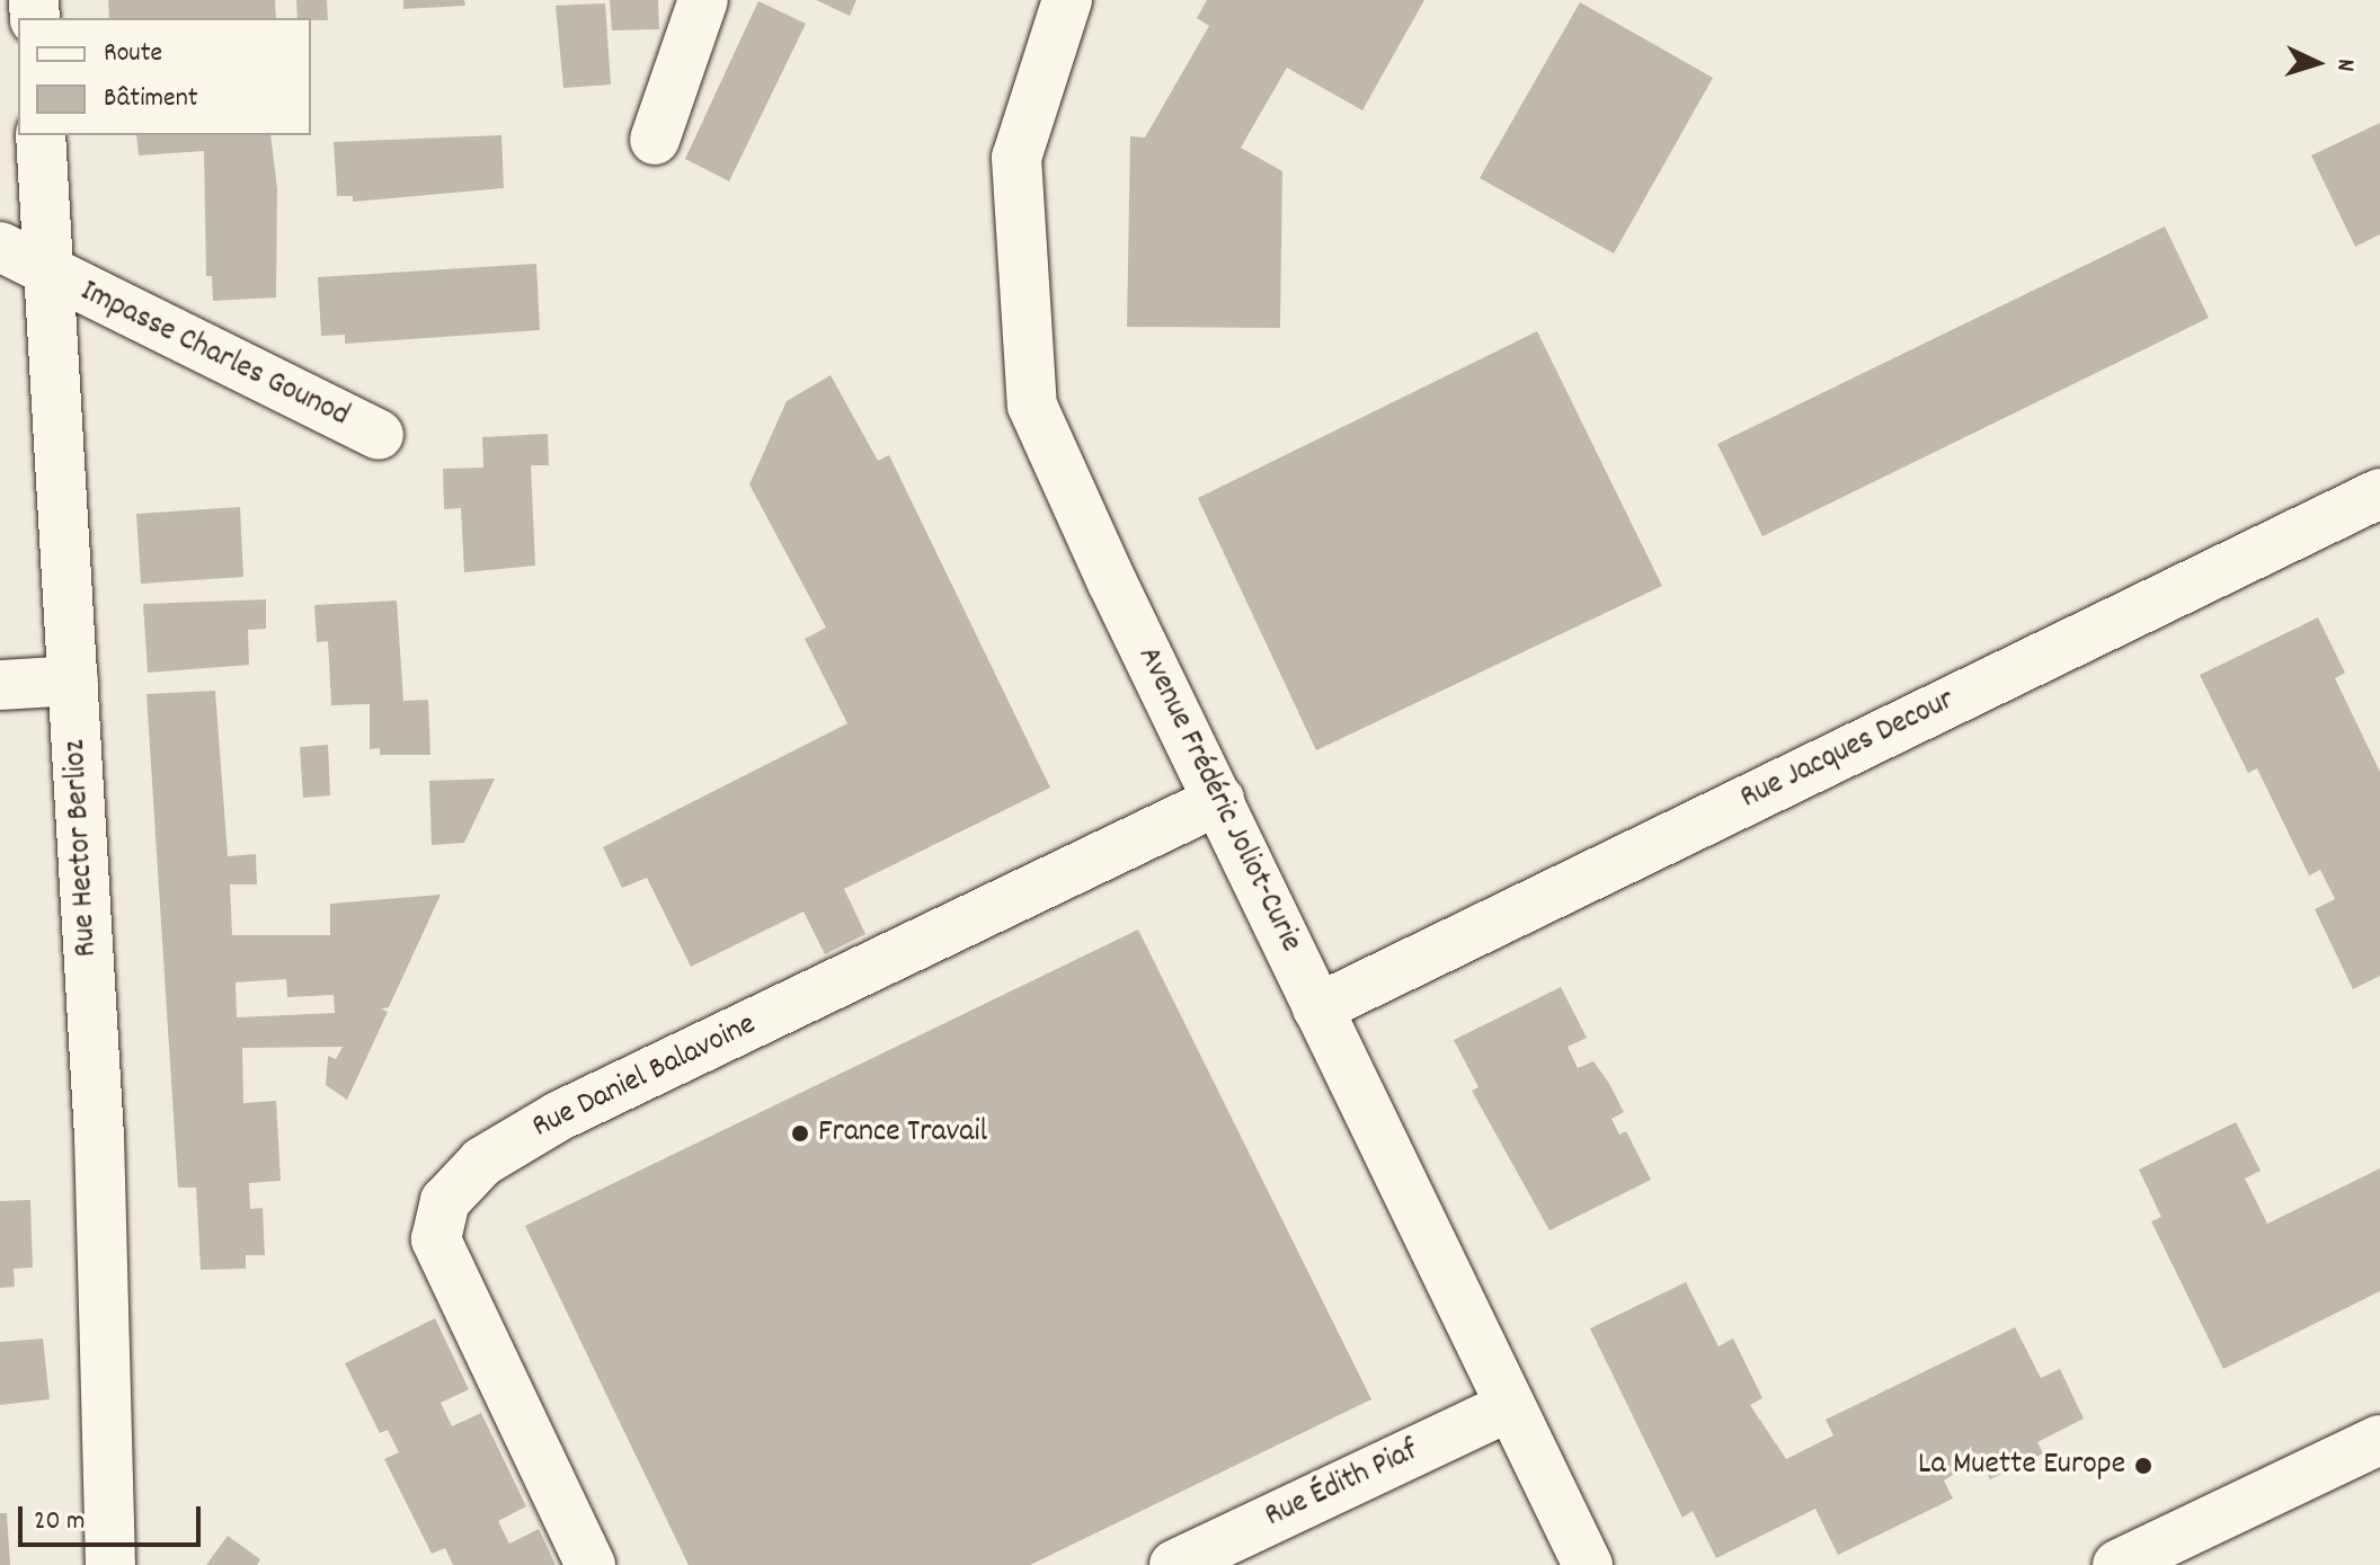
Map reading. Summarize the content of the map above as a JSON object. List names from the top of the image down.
{
  "streets": {
    "street": [
      "Impasse Charles Gounod",
      "Rue Jacques Decour",
      "Avenue Frédéric Joliot-Curie",
      "Rue Hector Berlioz",
      "Rue Daniel Balavoine",
      "Rue Édith Piaf"
    ]
  },
  "crossings": [
    ["Impasse Charles Gounod", "Rue Hector Berlioz"],
    ["Rue Jacques Decour", "Avenue Frédéric Joliot-Curie"],
    ["Avenue Frédéric Joliot-Curie", "Rue Daniel Balavoine"],
    ["Avenue Frédéric Joliot-Curie", "Rue Édith Piaf"]
  ],
  "places": ["France Travail", "La Muette Europe"],
  "legend": ["Route", "Bâtiment"],
  "scale_bar": "20 m",
  "north": "right"
}
